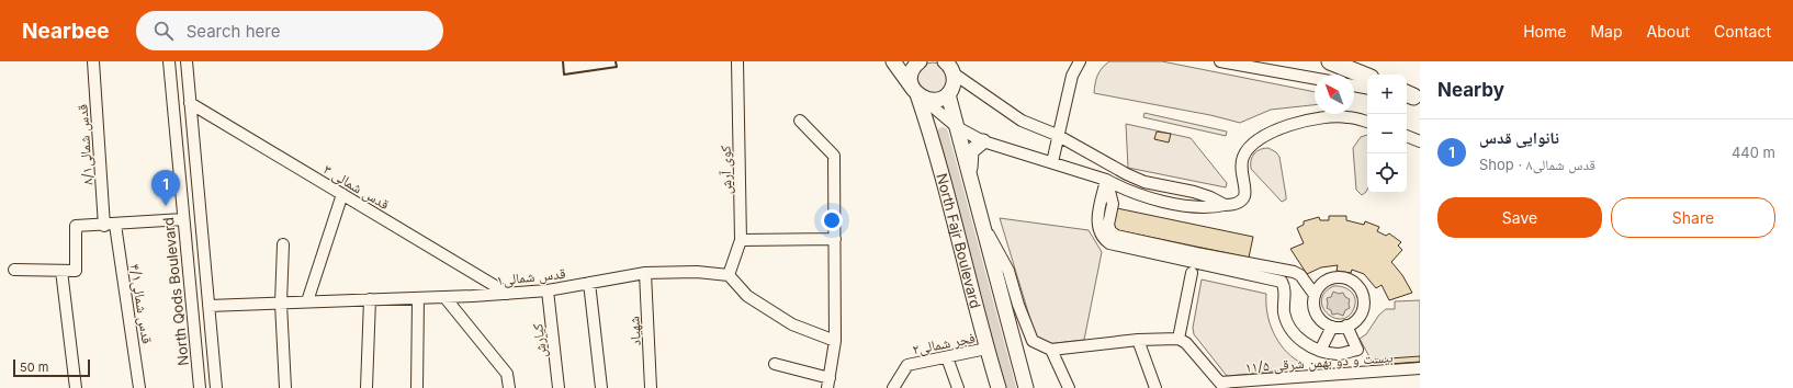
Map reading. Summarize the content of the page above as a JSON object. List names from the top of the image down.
{
  "streets": {
    "main road": ["North Fajr Boulevard"],
    "street": [
      "قدس شمالی۸/۱",
      "کوی آرش",
      "قدس شمالی ۳",
      "قدس شمالی۱",
      "North Qods Boulevard",
      "قدس شمالی۴/۱",
      "شهیاد",
      "کیارش",
      "فجر شمالی۲",
      "بیست و دو بهمن شرقی ۱۱/۵"
    ]
  },
  "crossings": [
    ["قدس شمالی۸/۱", "قدس شمالی۴/۱"],
    ["کوی آرش", "قدس شمالی۱"],
    ["قدس شمالی ۳", "قدس شمالی۱"],
    ["North Fajr Boulevard", "فجر شمالی۲"],
    ["قدس شمالی۱", "شهیاد"],
    ["قدس شمالی۱", "کیارش"]
  ],
  "scale_bar": "50 m",
  "north": "top left",
  "page": {
    "header": "Nearbee",
    "search": "Search here",
    "nav": [
      "Home",
      "Map",
      "About",
      "Contact"
    ],
    "heading": "Nearby",
    "map_buttons": ["+", "−"],
    "list": [
      {
        "mark": "1",
        "name": "نانوایی قدس",
        "note": "Shop · قدس شمالی۸",
        "value": "440 m"
      }
    ],
    "pins": "1",
    "buttons": ["Save", "Share"],
    "scale": "50 m"
  }
}
